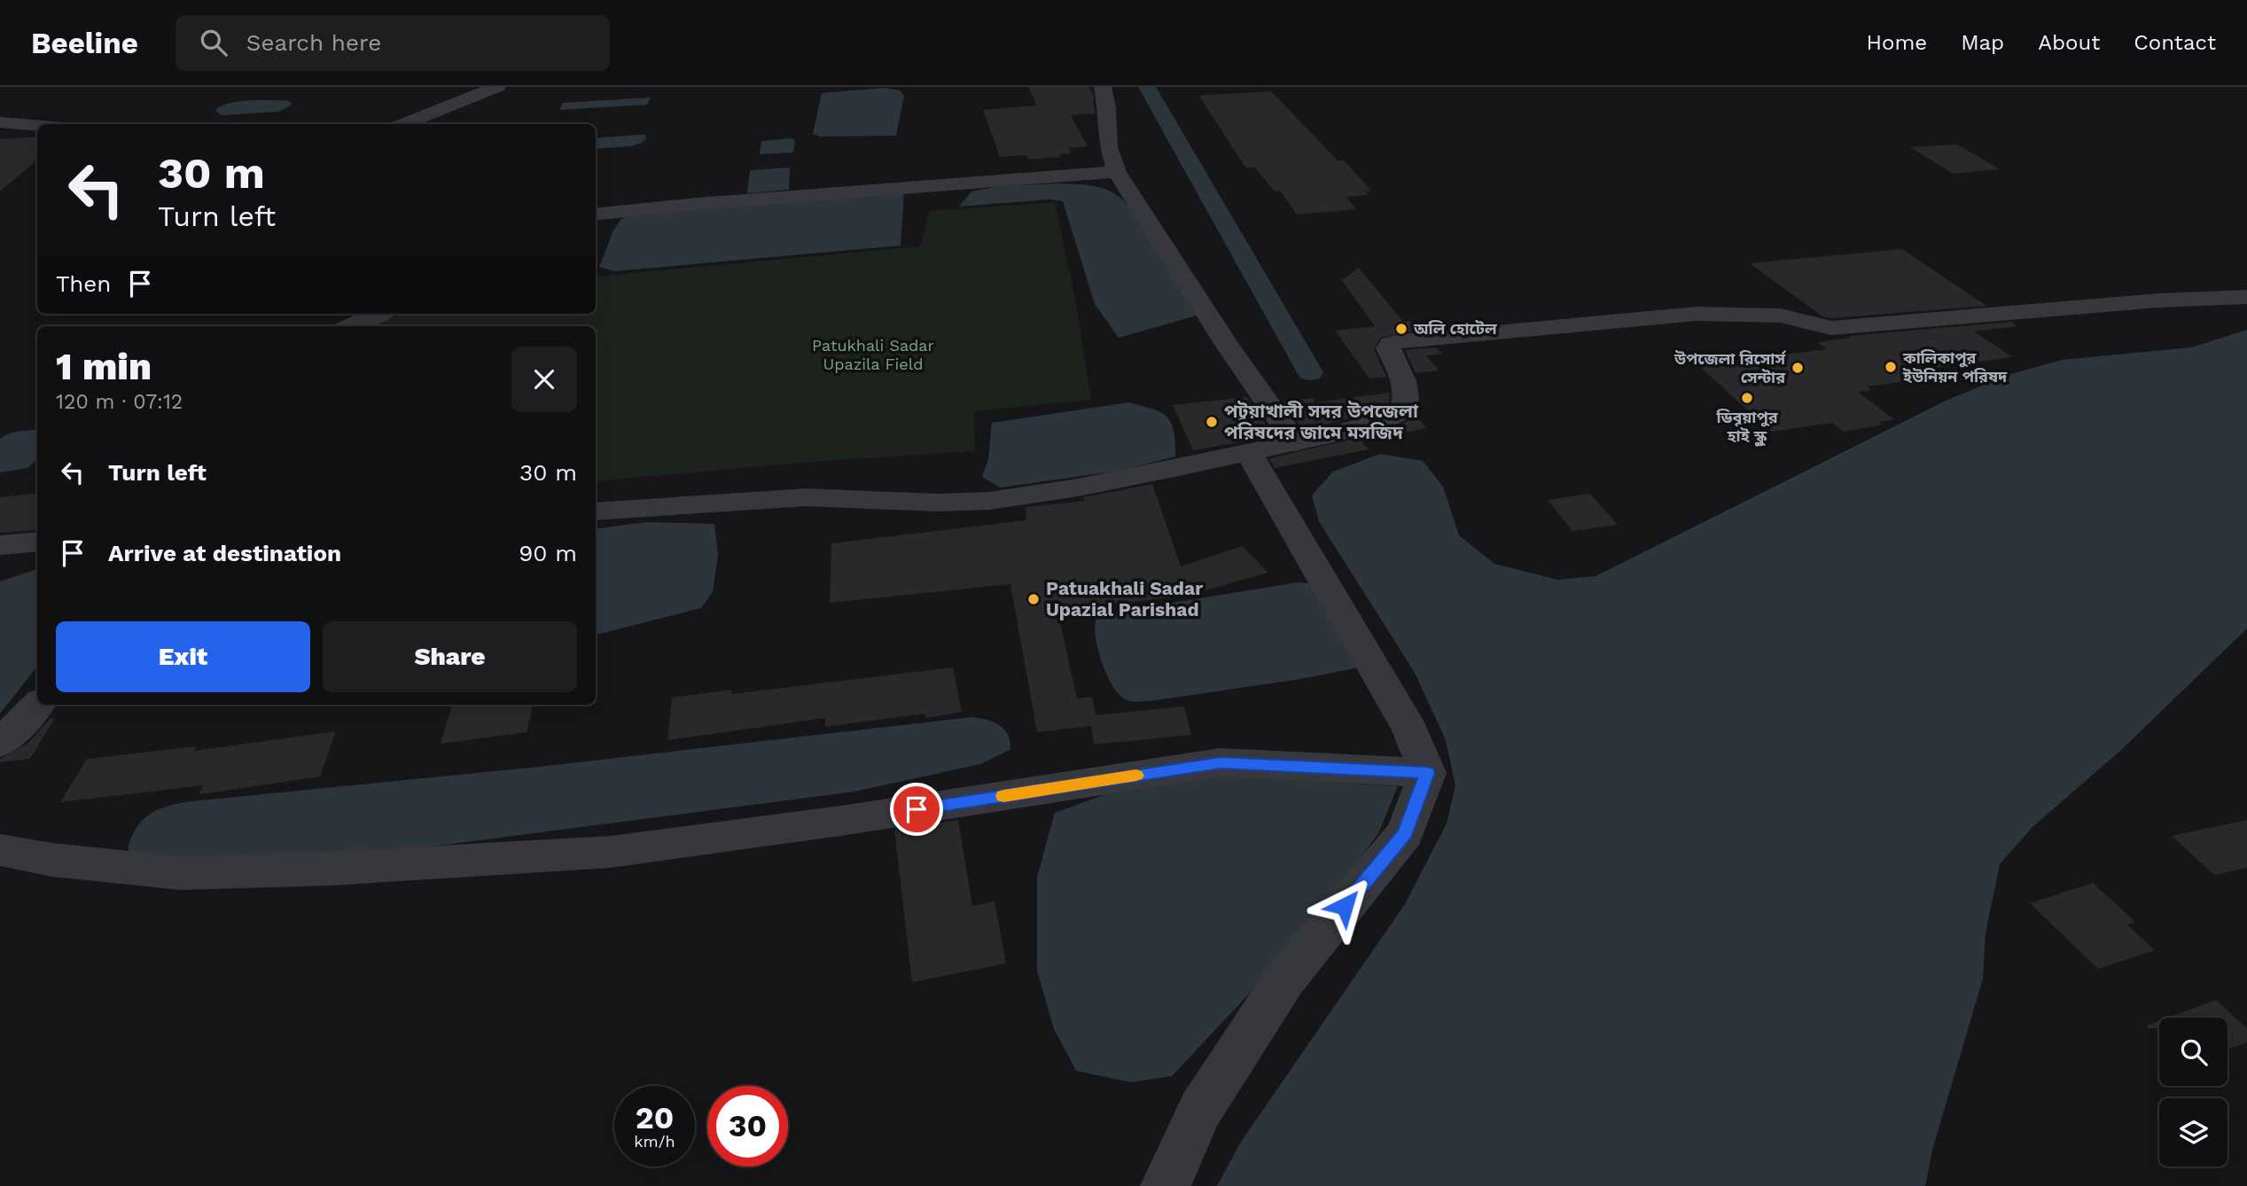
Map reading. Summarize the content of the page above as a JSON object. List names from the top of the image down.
{
  "parks": ["Patukhali Sadar Upazila Field"],
  "places": [
    "অলি হোটেল",
    "কালিকাপুর ইউনিয়ন পরিষদ",
    "উপজেলা রিসোর্স সেন্টার",
    "ডিবুয়াপুর হাই স্কুল",
    "পটুয়াখালী সদর উপজেলা পরিষদের জামে মসজিদ",
    "Patuakhali Sadar Upazial Parishad"
  ],
  "page": {
    "header": "Beeline",
    "search": "Search here",
    "nav": [
      "Home",
      "Map",
      "About",
      "Contact"
    ],
    "turn": ["30 m", "Turn left"],
    "then": "Then",
    "heading": ["1 min", "120 m · 07:12"],
    "list": [
      {
        "name": "Turn left",
        "value": "30 m"
      },
      {
        "name": "Arrive at destination",
        "value": "90 m"
      }
    ],
    "buttons": ["Exit", "Share"],
    "speed": "20 km/h",
    "limit": "30"
  }
}
